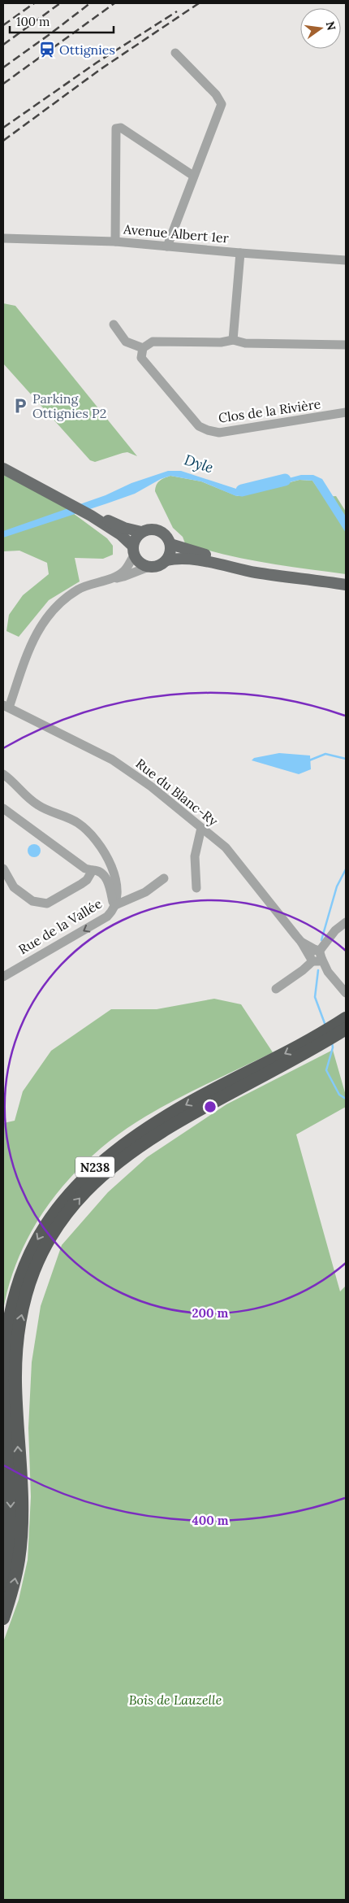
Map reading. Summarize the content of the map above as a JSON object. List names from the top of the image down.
{
  "streets": {
    "highway": ["N238"],
    "street": [
      "Avenue Albert 1er",
      "Clos de la Rivière",
      "Rue du Blanc-Ry",
      "Rue de la Vallée"
    ]
  },
  "one_way": ["Rue de la Vallée"],
  "water": ["Dyle"],
  "parks": ["Bois de Lauzelle"],
  "places": {
    "station": ["Ottignies"],
    "parking": ["Parking Ottignies P2"]
  },
  "scale_bar": "100 m",
  "north": "right",
  "rings": ["200 m", "400 m"]
}
